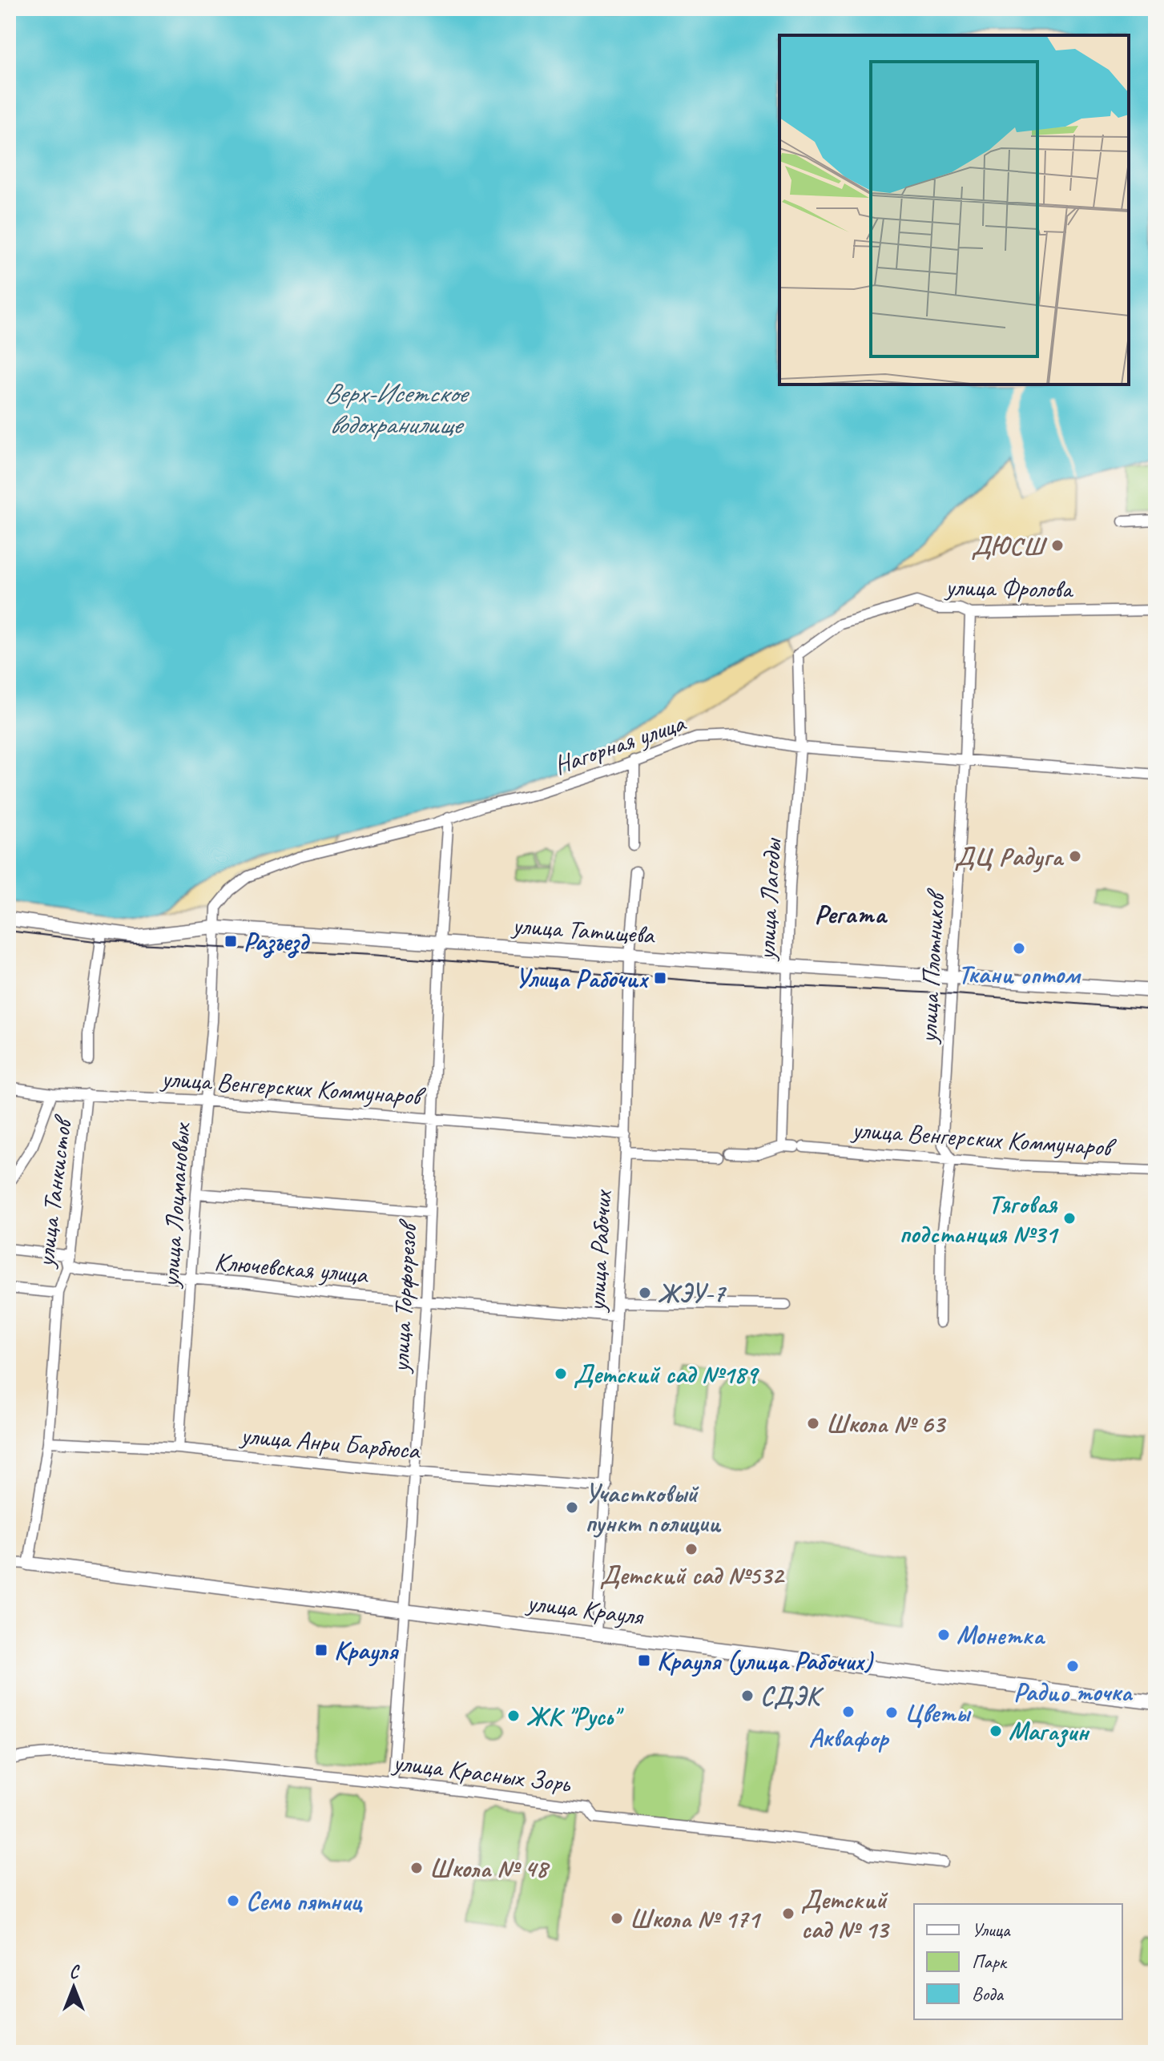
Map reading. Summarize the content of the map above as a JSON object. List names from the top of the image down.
{
  "streets": {
    "street": [
      "улица Фролова",
      "Нагорная улица",
      "улица Лагоды",
      "улица Татищева",
      "улица Плотников",
      "улица Венгерских Коммунаров",
      "улица Танкистов",
      "улица Лоцмановых",
      "улица Рабочих",
      "Ключевская улица",
      "улица Торфорезов",
      "улица Анри Барбюса",
      "улица Крауля",
      "улица Красных Зорь"
    ]
  },
  "crossings": [
    ["улица Фролова", "улица Лагоды"],
    ["улица Фролова", "улица Плотников"],
    ["Нагорная улица", "улица Лагоды"],
    ["Нагорная улица", "улица Татищева"],
    ["Нагорная улица", "улица Плотников"],
    ["Нагорная улица", "улица Лоцмановых"],
    ["Нагорная улица", "улица Торфорезов"],
    ["улица Лагоды", "улица Татищева"],
    ["улица Лагоды", "улица Венгерских Коммунаров"],
    ["улица Татищева", "улица Плотников"],
    ["улица Татищева", "улица Лоцмановых"],
    ["улица Татищева", "улица Рабочих"],
    ["улица Татищева", "улица Торфорезов"],
    ["улица Плотников", "улица Венгерских Коммунаров"],
    ["улица Венгерских Коммунаров", "улица Танкистов"],
    ["улица Венгерских Коммунаров", "улица Лоцмановых"],
    ["улица Венгерских Коммунаров", "улица Рабочих"],
    ["улица Венгерских Коммунаров", "улица Торфорезов"],
    ["улица Танкистов", "Ключевская улица"],
    ["улица Танкистов", "улица Анри Барбюса"],
    ["улица Танкистов", "улица Крауля"],
    ["улица Лоцмановых", "Ключевская улица"],
    ["улица Лоцмановых", "улица Анри Барбюса"],
    ["улица Рабочих", "Ключевская улица"],
    ["улица Рабочих", "улица Анри Барбюса"],
    ["улица Рабочих", "улица Крауля"],
    ["Ключевская улица", "улица Торфорезов"],
    ["улица Торфорезов", "улица Анри Барбюса"],
    ["улица Торфорезов", "улица Крауля"],
    ["улица Торфорезов", "улица Красных Зорь"]
  ],
  "districts": ["Регата"],
  "water": ["Верх-Исетское водохранилище"],
  "places": {
    "other": [
      "ДЮСШ",
      "ДЦ Радуга",
      "Ткани оптом",
      "Тяговая подстанция №31",
      "ЖЭУ-7",
      "Детский сад №189",
      "Школа № 63",
      "Участковый пункт полиции",
      "Детский сад №532",
      "Монетка",
      "Радио точка",
      "СДЭК",
      "Аквафор",
      "Цветы",
      "ЖК \"Русь\"",
      "Магазин",
      "Школа № 48",
      "Семь пятниц",
      "Детский сад № 13",
      "Школа № 171"
    ],
    "transit": [
      "Разъезд",
      "Улица Рабочих",
      "Крауля",
      "Крауля (улица Рабочих)"
    ]
  },
  "legend": ["Улица", "Парк", "Вода"],
  "north": "top"
}
